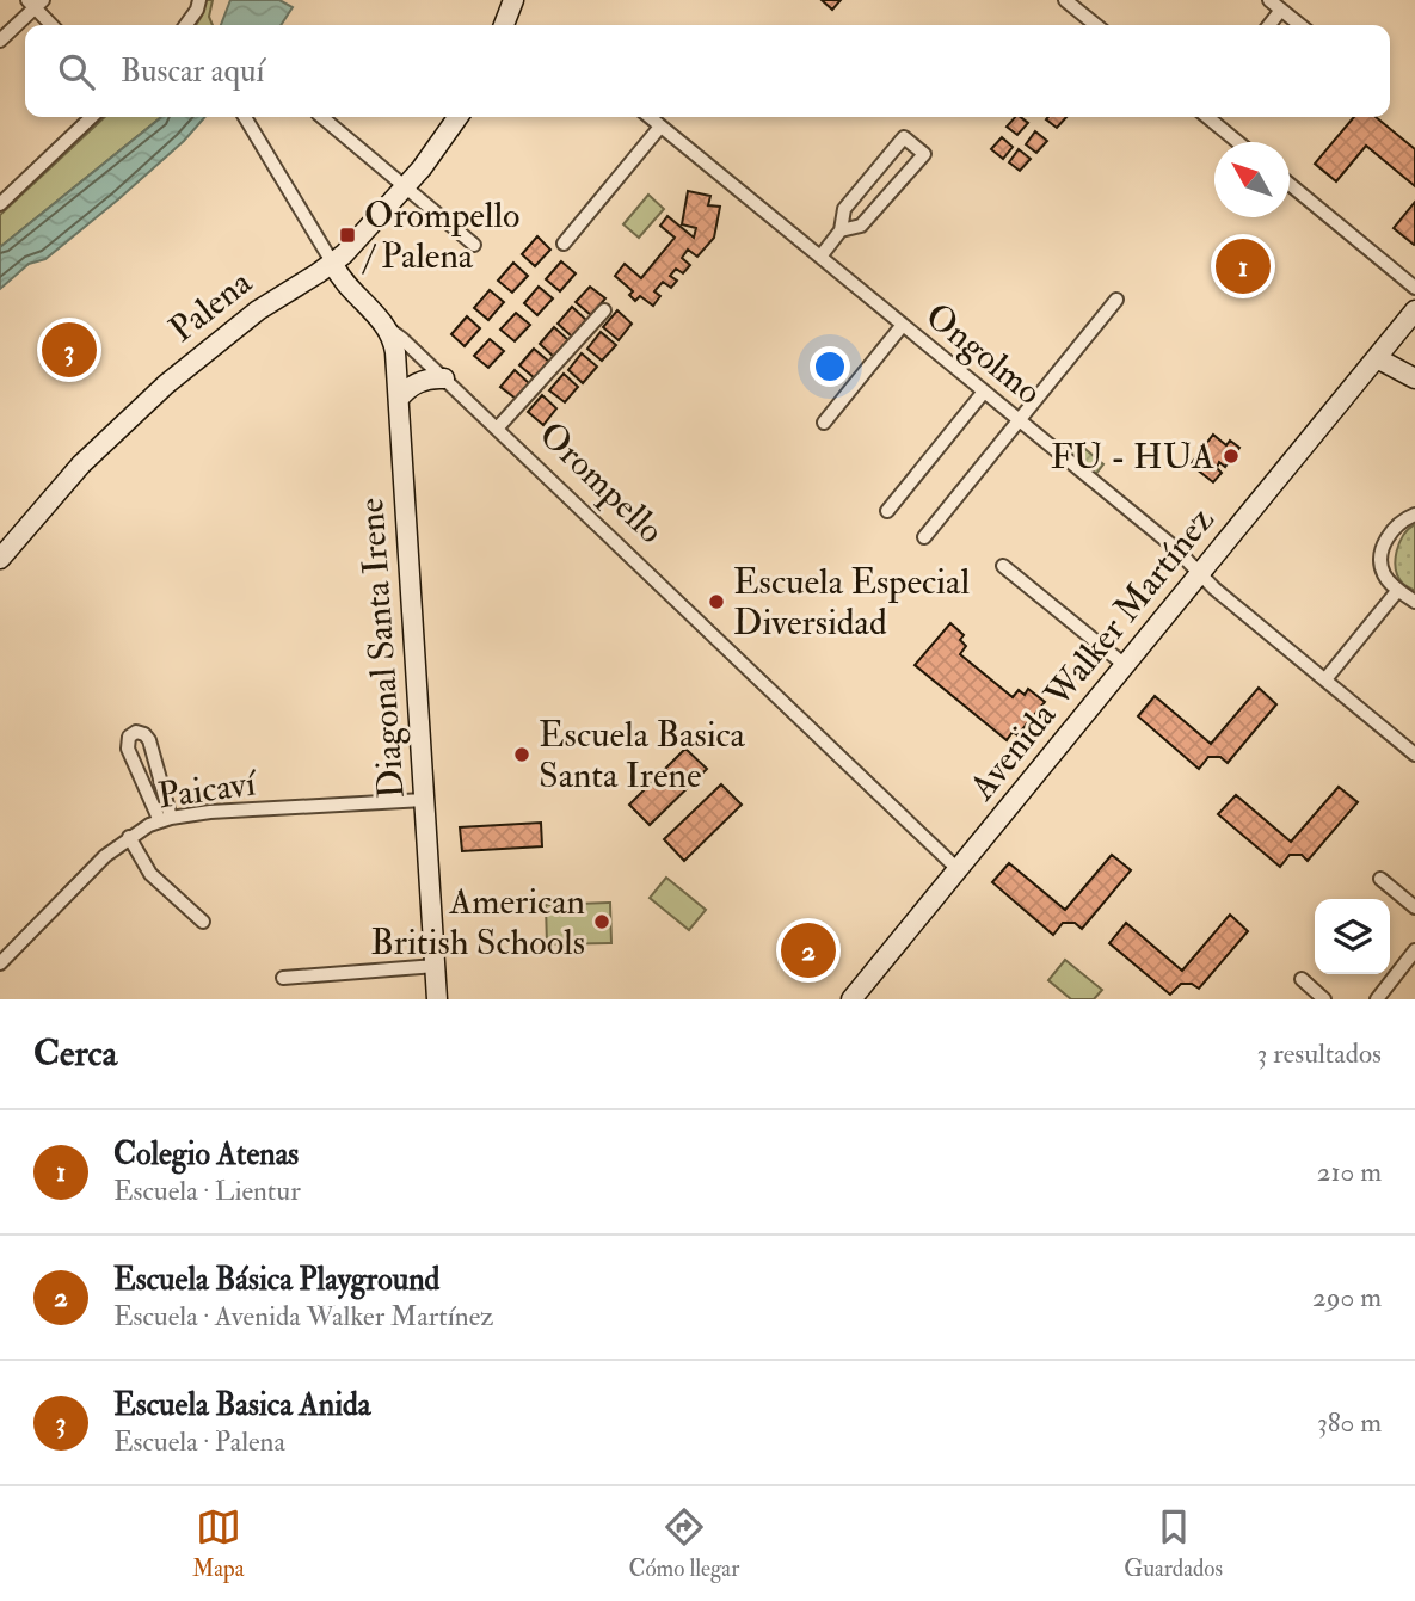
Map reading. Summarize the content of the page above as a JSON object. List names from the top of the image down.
{
  "streets": {
    "street": [
      "Palena",
      "Ongolmo",
      "Orompello",
      "Diagonal Santa Irene",
      "Avenida Walker Martínez",
      "Paicaví"
    ]
  },
  "crossings": [
    ["Palena", "Orompello"],
    ["Ongolmo", "Avenida Walker Martínez"],
    ["Orompello", "Diagonal Santa Irene"],
    ["Orompello", "Avenida Walker Martínez"],
    ["Diagonal Santa Irene", "Paicaví"]
  ],
  "places": {
    "transit": ["Orompello / Palena"],
    "other": [
      "FU - HUA",
      "Escuela Especial Diversidad",
      "Escuela Basica Santa Irene",
      "American British Schools"
    ]
  },
  "north": "top left",
  "page": {
    "search": "Buscar aquí",
    "pins": ["1", "3", "2"],
    "heading": ["Cerca", "3 resultados"],
    "list": [
      {
        "mark": "1",
        "name": "Colegio Atenas",
        "note": "Escuela · Lientur",
        "value": "210 m"
      },
      {
        "mark": "2",
        "name": "Escuela Básica Playground",
        "note": "Escuela · Avenida Walker Martínez",
        "value": "290 m"
      },
      {
        "mark": "3",
        "name": "Escuela Basica Anida",
        "note": "Escuela · Palena",
        "value": "380 m"
      }
    ],
    "nav": ["Mapa", "Cómo llegar", "Guardados"]
  }
}
